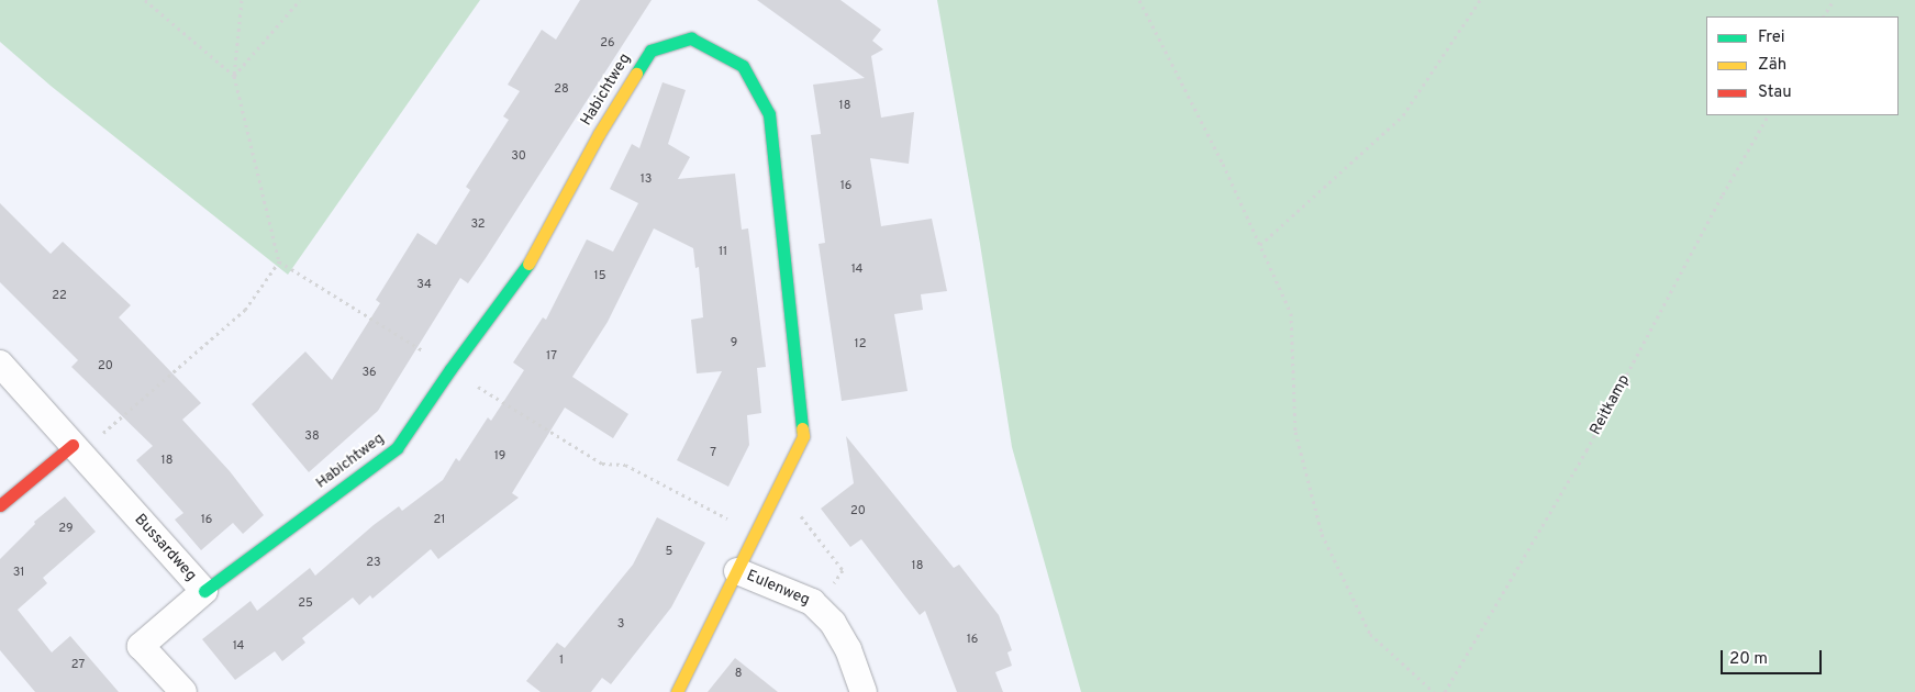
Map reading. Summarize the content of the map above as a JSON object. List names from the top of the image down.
{
  "streets": {
    "street": ["Habichtweg", "Bussardweg", "Eulenweg"],
    "path": ["Reitkamp"]
  },
  "crossings": [
    ["Habichtweg", "Bussardweg"],
    ["Habichtweg", "Eulenweg"]
  ],
  "house_numbers": [
    "26",
    "28",
    "18",
    "30",
    "13",
    "16",
    "32",
    "11",
    "14",
    "15",
    "34",
    "22",
    "9",
    "12",
    "17",
    "20",
    "36",
    "38",
    "7",
    "19",
    "18",
    "20",
    "16",
    "21",
    "29",
    "5",
    "23",
    "18",
    "31",
    "25",
    "3",
    "16",
    "14",
    "1",
    "27",
    "8"
  ],
  "legend": ["Frei", "Zäh", "Stau"],
  "scale_bar": "20 m"
}
